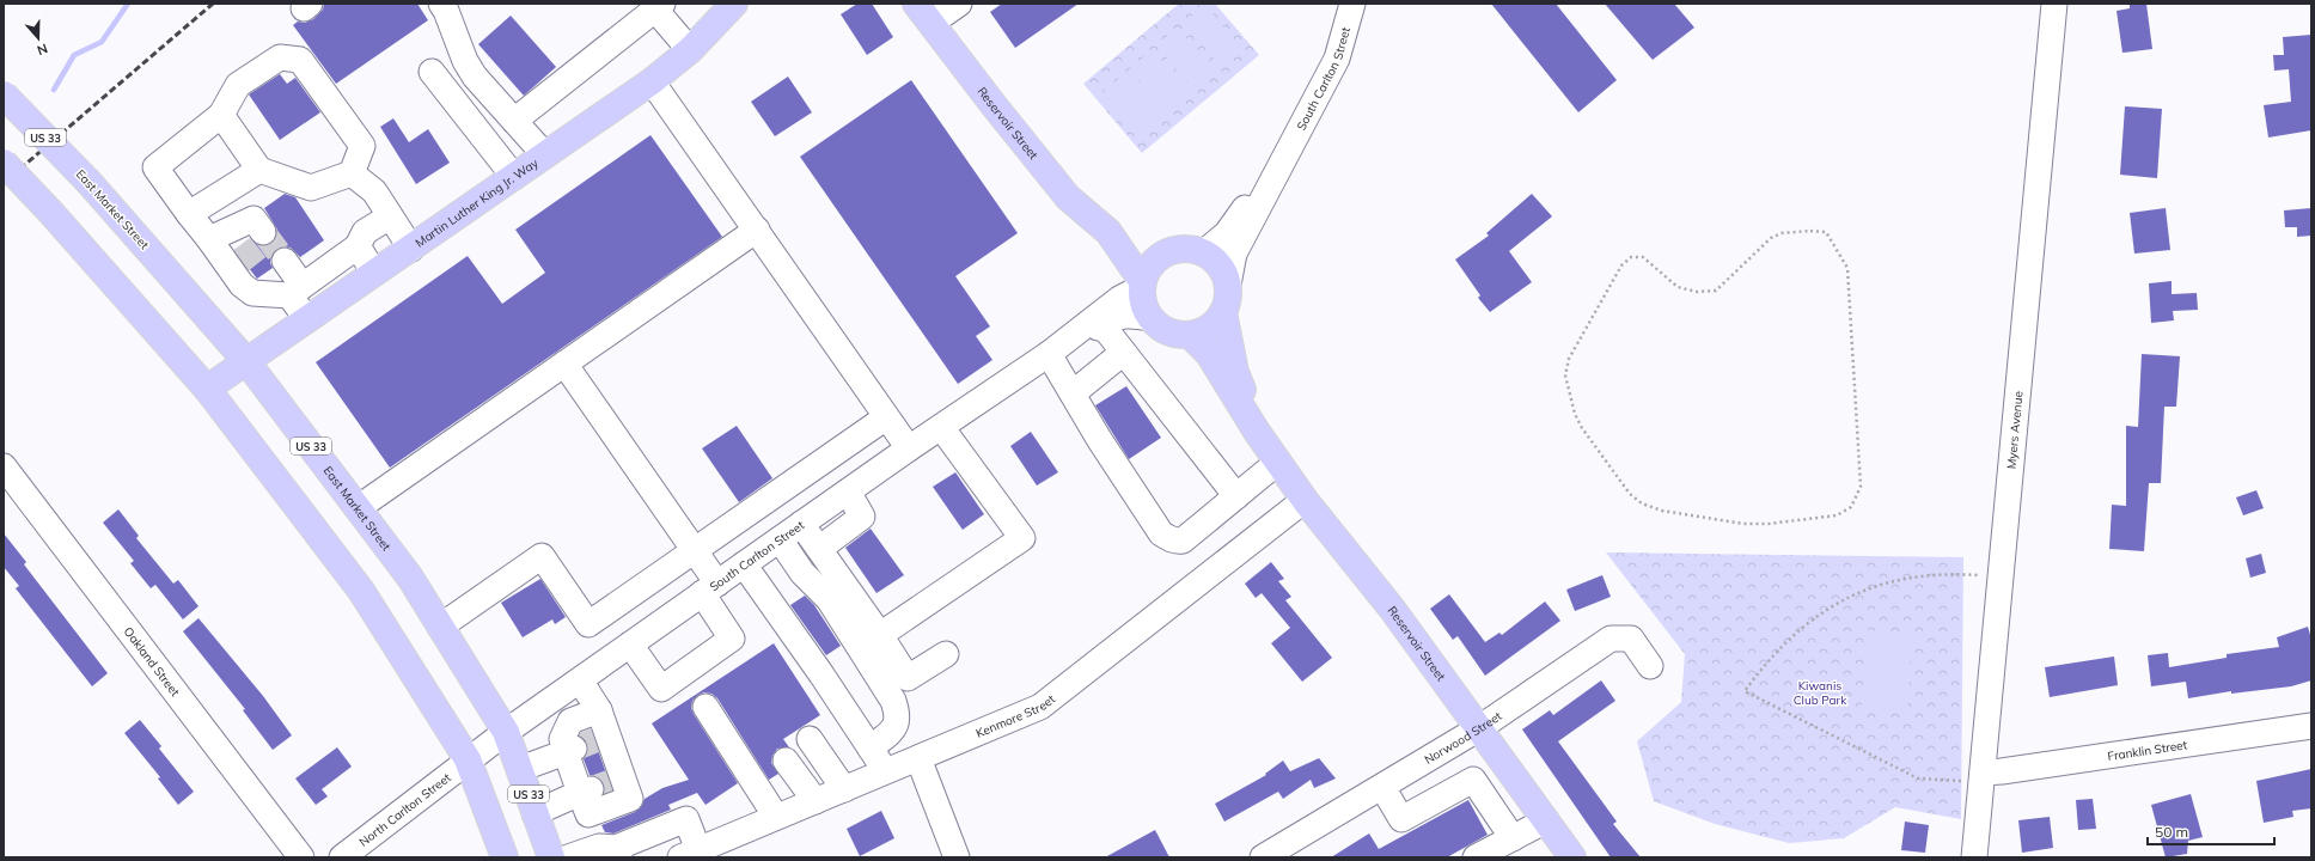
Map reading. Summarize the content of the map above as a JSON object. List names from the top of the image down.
{
  "streets": {
    "main road": [
      "Reservoir Street",
      "US 33",
      "Martin Luther King Jr. Way",
      "East Market Street"
    ],
    "street": [
      "South Carlton Street",
      "Myers Avenue",
      "Oakland Street",
      "Kenmore Street",
      "Norwood Street",
      "Franklin Street",
      "North Carlton Street"
    ]
  },
  "crossings": [
    ["South Carlton Street", "Reservoir Street"],
    ["South Carlton Street", "East Market Street"],
    ["South Carlton Street", "North Carlton Street"],
    ["Reservoir Street", "Kenmore Street"],
    ["Reservoir Street", "Norwood Street"],
    ["Martin Luther King Jr. Way", "East Market Street"],
    ["Myers Avenue", "Franklin Street"]
  ],
  "parks": ["Kiwanis Club Park"],
  "scale_bar": "50 m",
  "north": "bottom"
}
